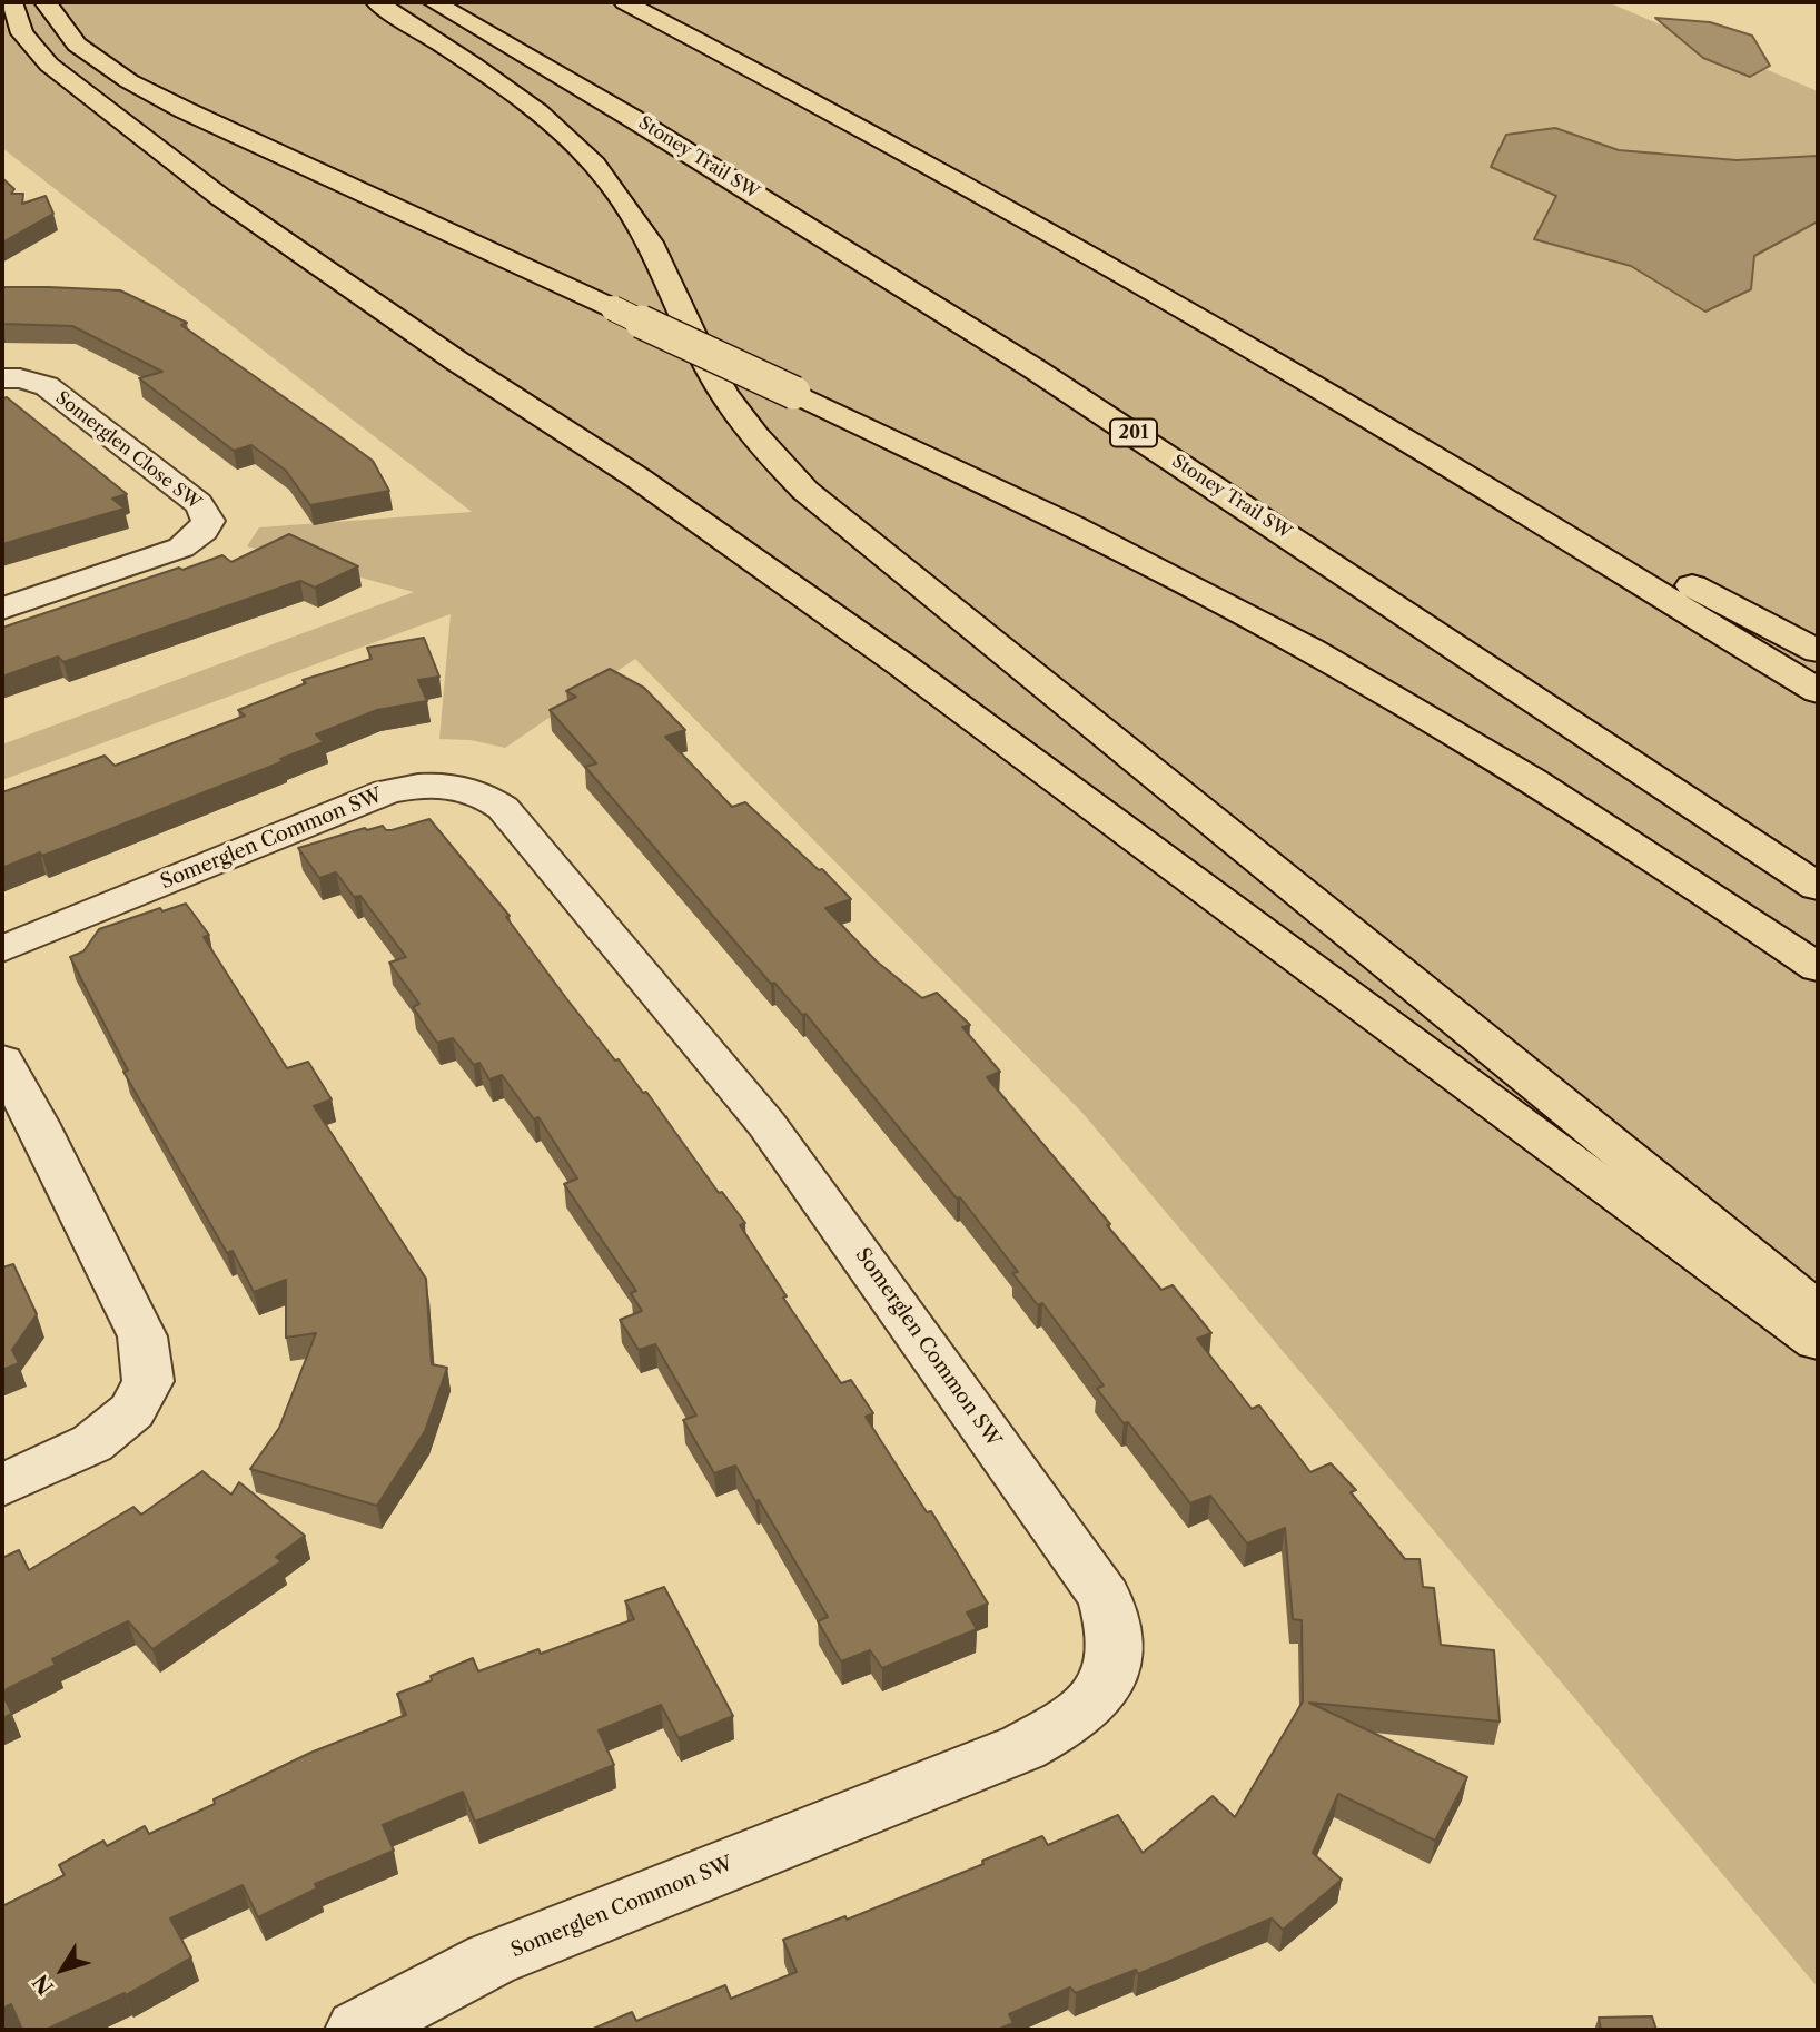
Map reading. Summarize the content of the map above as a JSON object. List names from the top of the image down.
{
  "streets": {
    "main road": ["Stoney Trail SW", "201"],
    "street": ["Somerglen Close SW", "Somerglen Common SW"]
  },
  "north": "bottom left"
}
